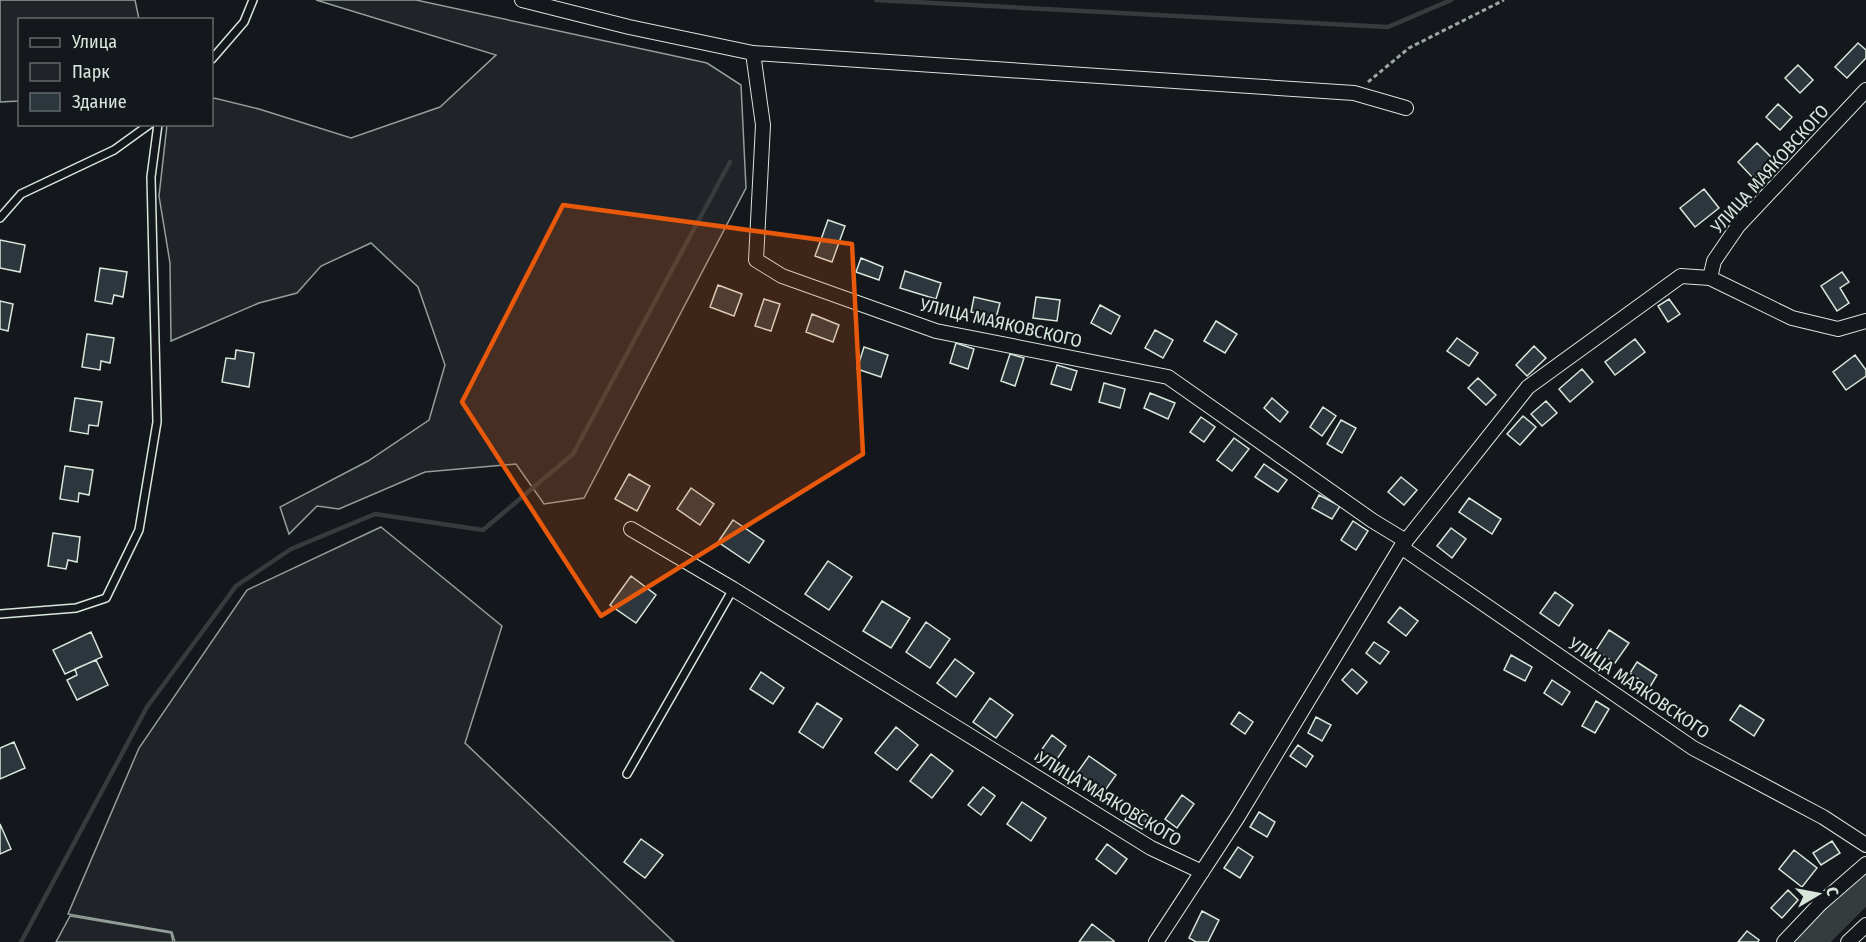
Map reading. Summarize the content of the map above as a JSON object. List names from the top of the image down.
{
  "streets": {
    "street": ["УЛИЦА МАЯКОВСКОГО"]
  },
  "legend": ["Улица", "Парк", "Здание"],
  "north": "right"
}
